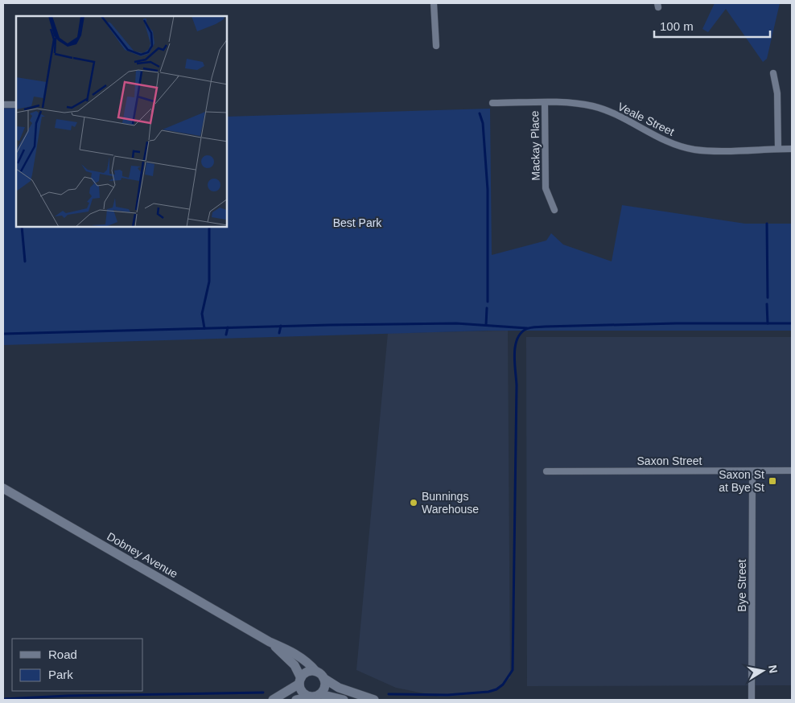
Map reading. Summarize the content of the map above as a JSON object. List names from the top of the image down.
{
  "streets": {
    "street": [
      "Veale Street",
      "Mackay Place",
      "Saxon Street",
      "Dobney Avenue",
      "Bye Street"
    ]
  },
  "crossings": [
    ["Veale Street", "Mackay Place"],
    ["Saxon Street", "Bye Street"]
  ],
  "parks": ["Best Park"],
  "places": {
    "transit": ["Saxon St at Bye St"],
    "other": ["Bunnings Warehouse"]
  },
  "legend": ["Road", "Park"],
  "scale_bar": "100 m",
  "north": "right"
}
